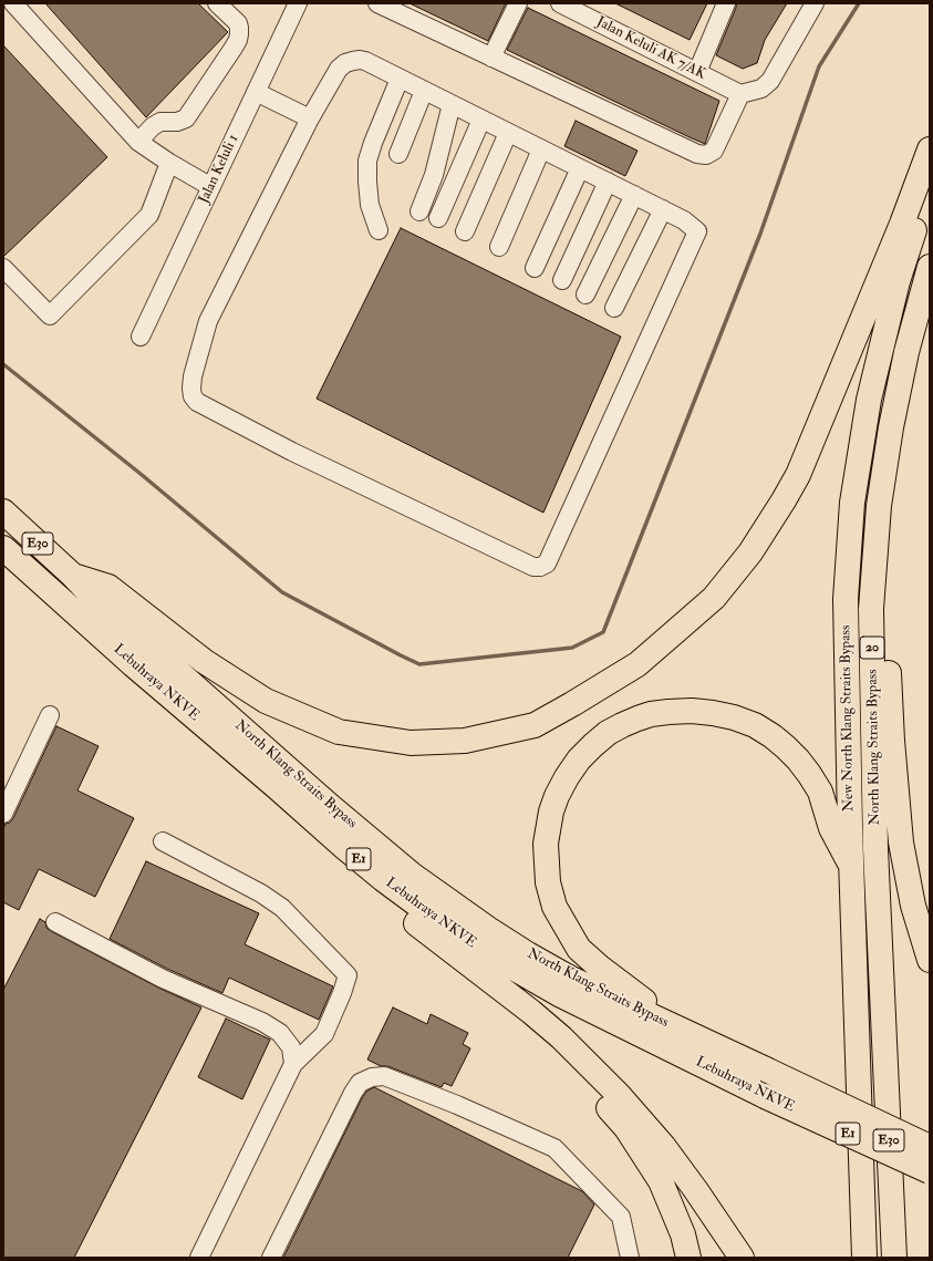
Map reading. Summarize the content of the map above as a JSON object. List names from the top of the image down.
{
  "streets": {
    "highway": [
      "E30",
      "20",
      "Lebuhraya NKVE",
      "New North Klang Straits Bypass",
      "North Klang Straits Bypass",
      "E1"
    ],
    "street": ["Jalan Keluli AK 7/AK", "Jalan Keluli 1"]
  },
  "crossings": [
    ["E30", "North Klang Straits Bypass"]
  ]
}
